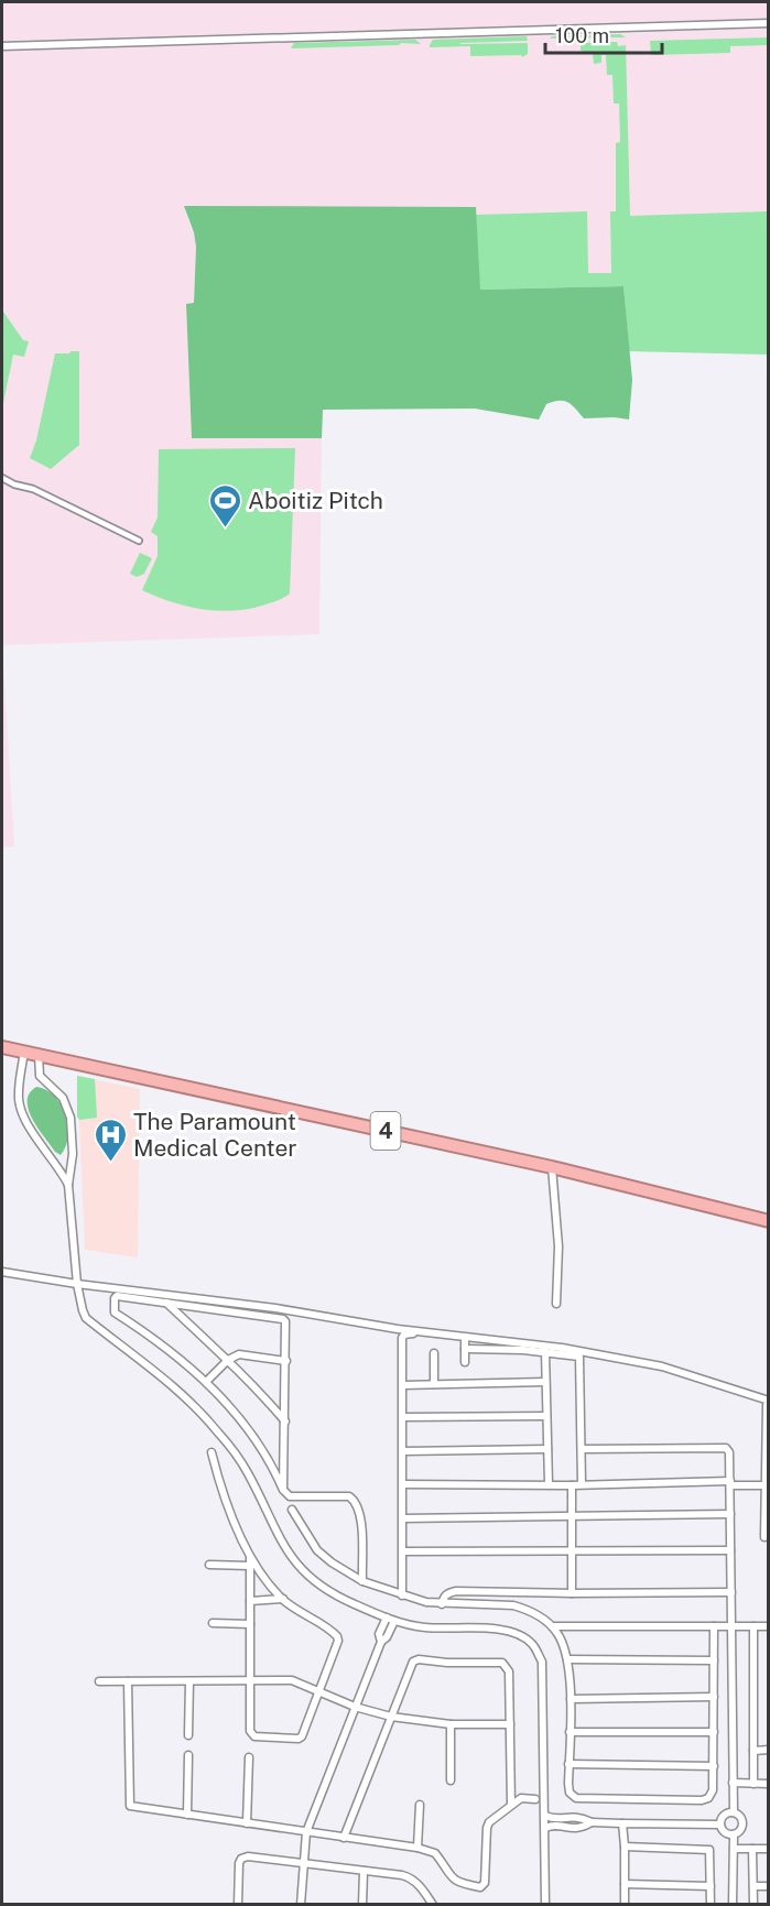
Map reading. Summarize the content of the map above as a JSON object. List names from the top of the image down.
{
  "streets": {
    "highway": ["4"]
  },
  "places": {
    "sports": ["Aboitiz Pitch"],
    "hospital": ["The Paramount Medical Center"]
  },
  "scale_bar": "100 m"
}
